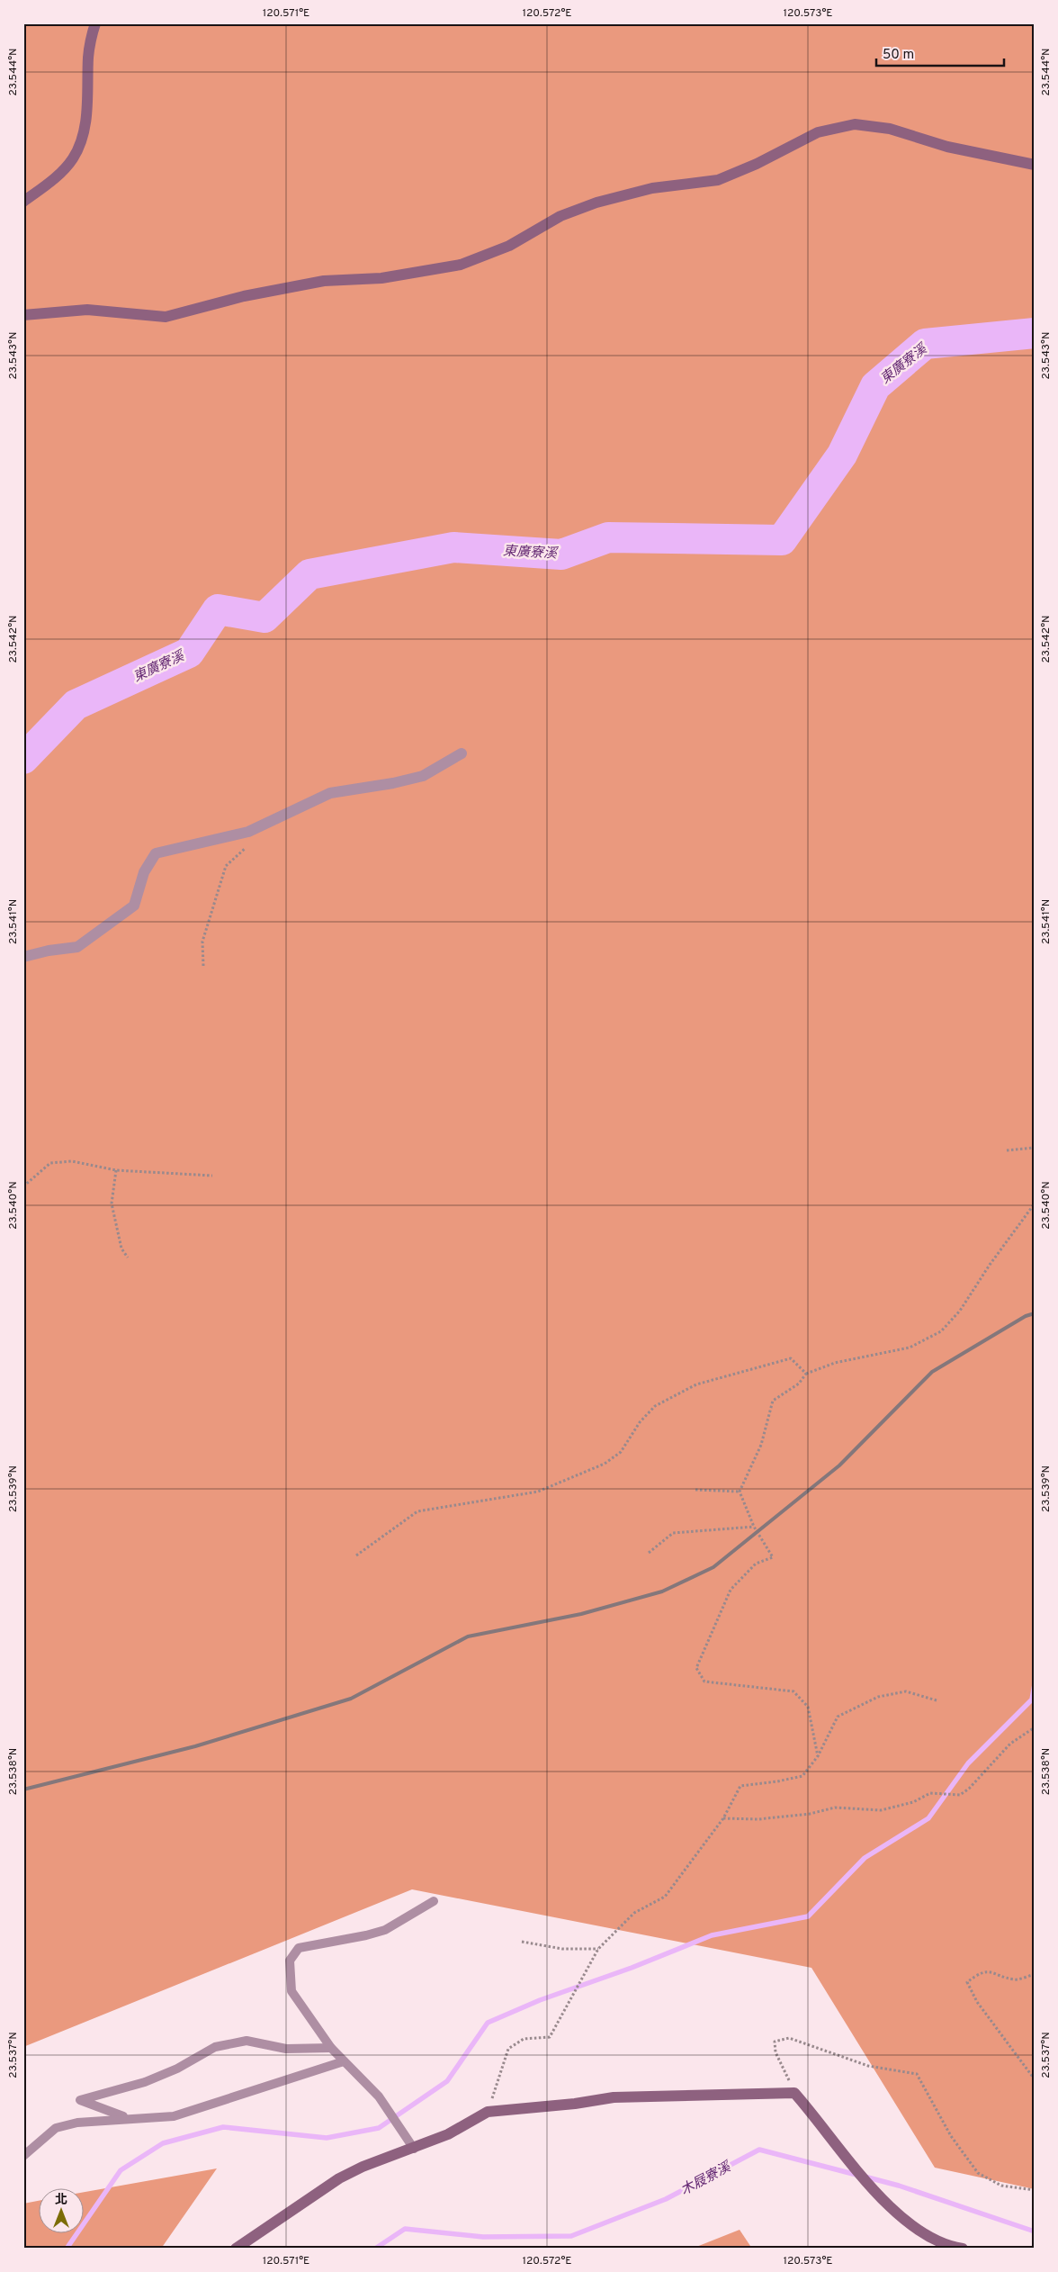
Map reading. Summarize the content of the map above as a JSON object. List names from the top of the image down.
{
  "water": ["東廣寮溪", "木屐寮溪"],
  "scale_bar": "50 m",
  "north": "top",
  "coordinates": [
    "120.571°E",
    "120.572°E",
    "120.573°E",
    "23.544°N",
    "23.543°N",
    "23.542°N",
    "23.541°N",
    "23.540°N",
    "23.539°N",
    "23.538°N",
    "23.537°N"
  ]
}
